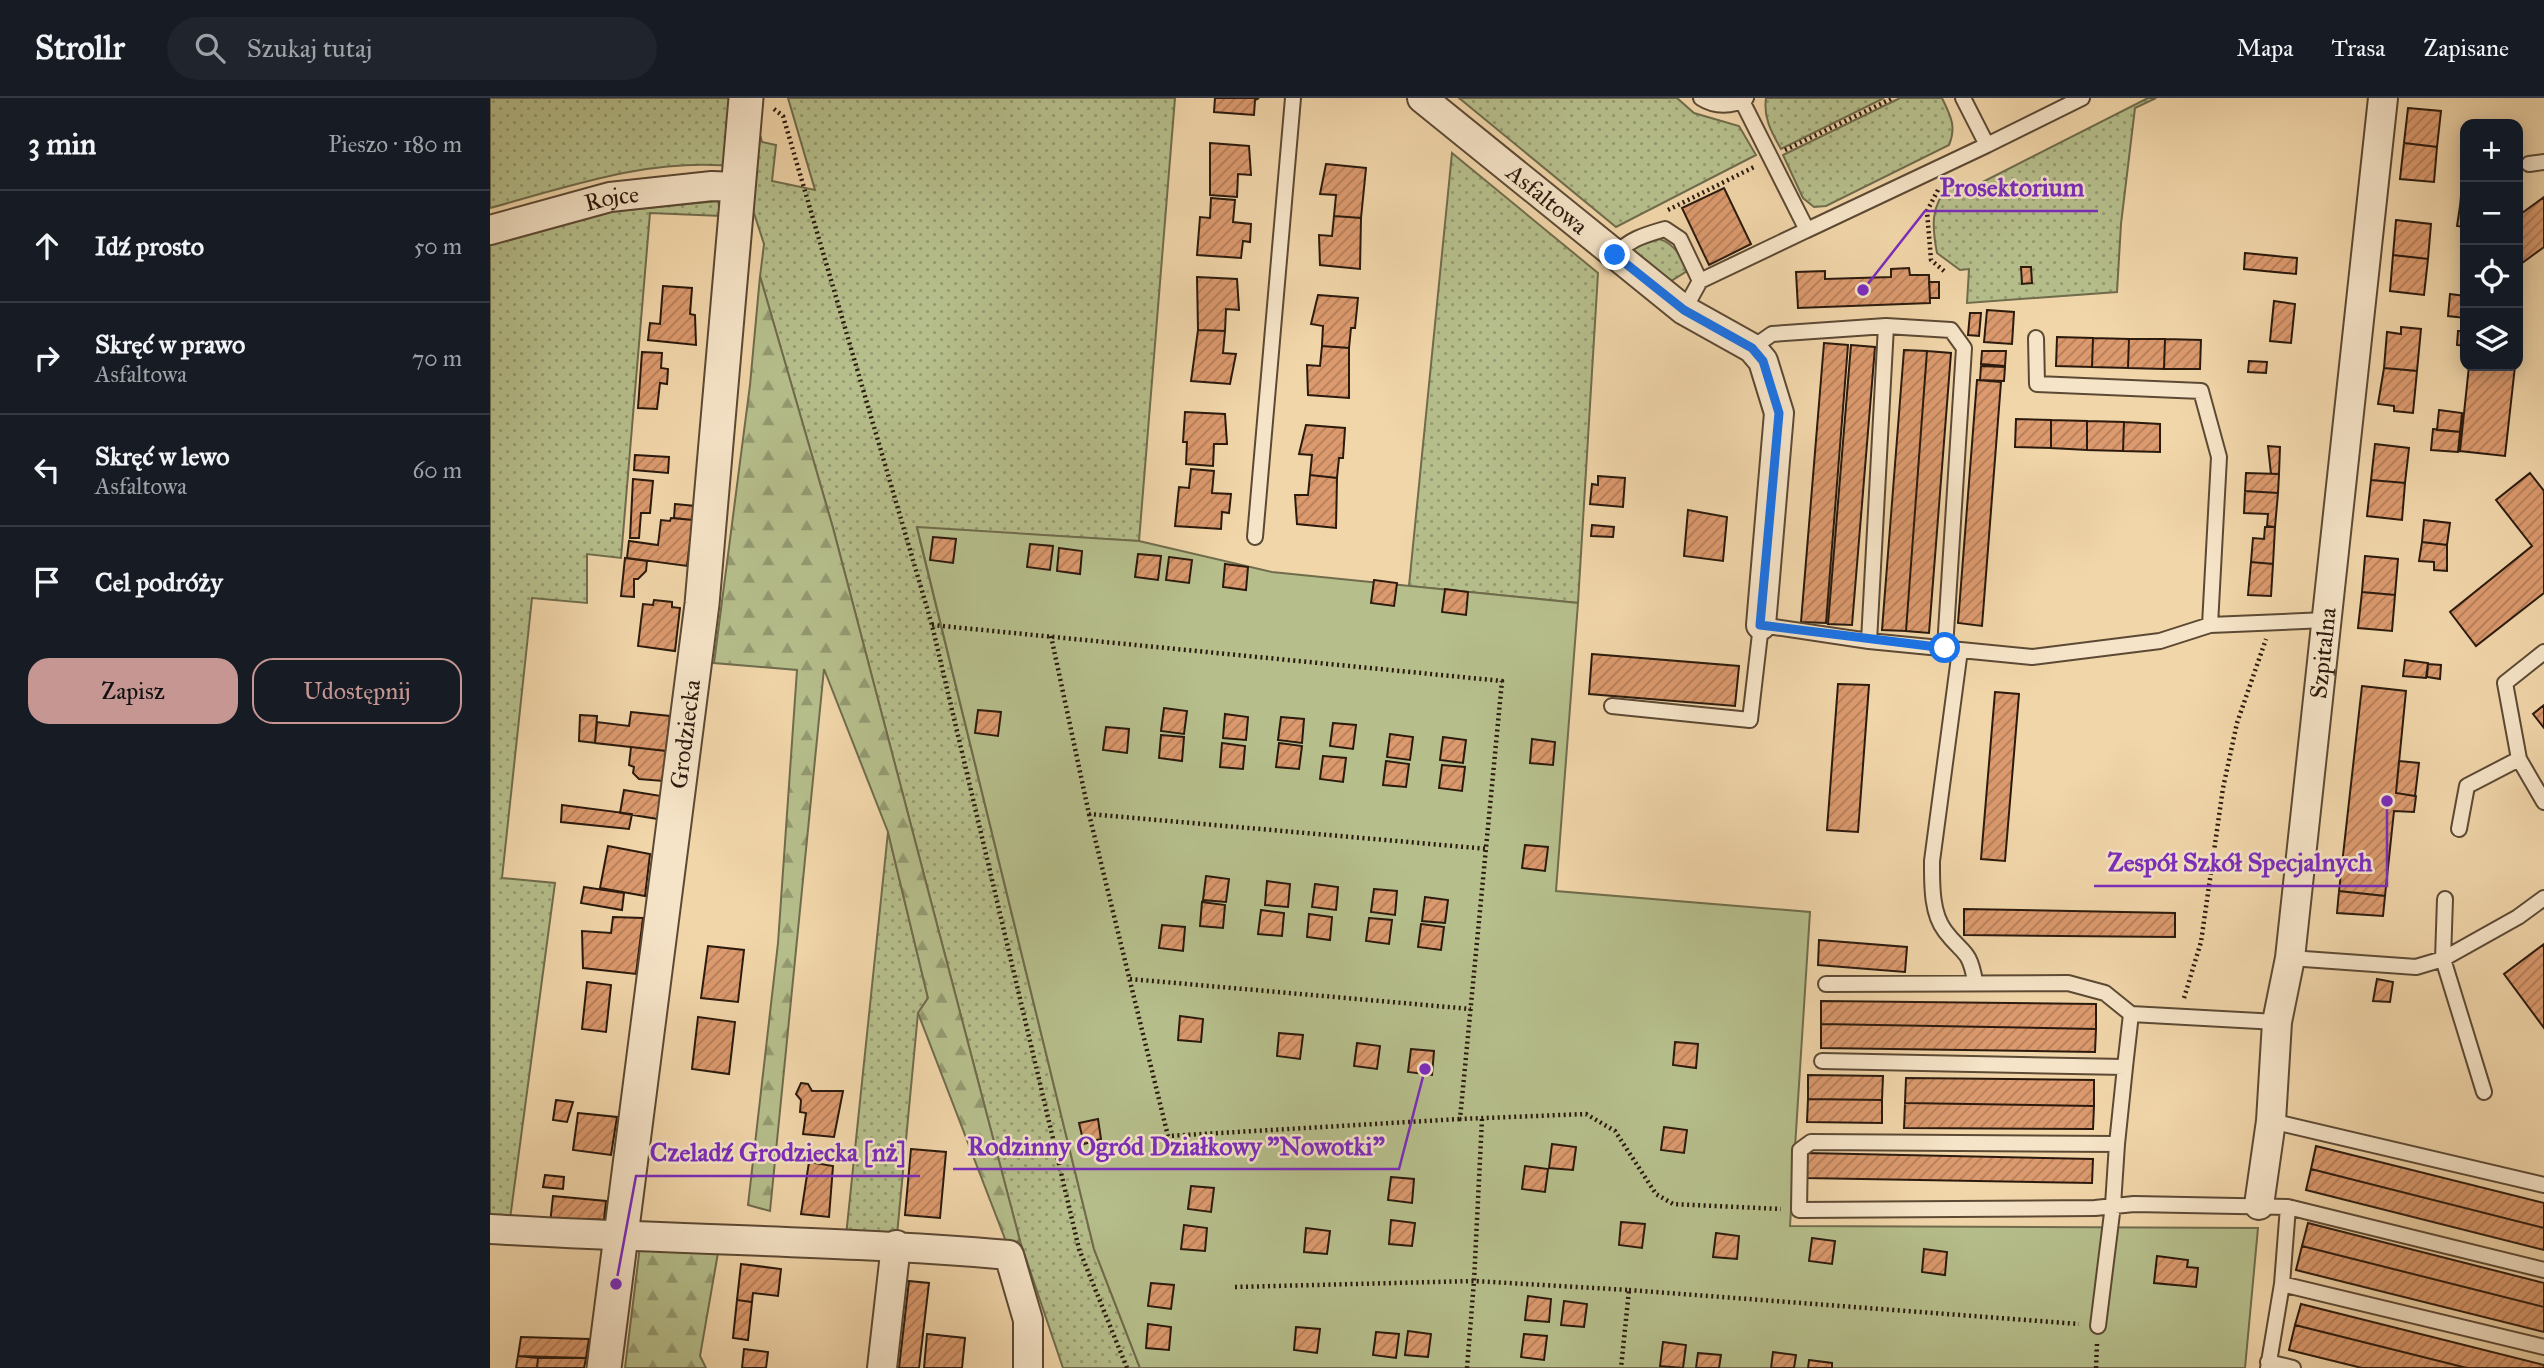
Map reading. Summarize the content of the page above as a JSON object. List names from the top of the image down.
{
  "streets": {
    "street": [
      "Rojce",
      "Asfaltowa",
      "Szpitalna",
      "Grodziecka"
    ]
  },
  "crossings": [
    ["Rojce", "Grodziecka"]
  ],
  "places": [
    "Prosektorium",
    "Zespół Szkół Specjalnych",
    "Rodzinny Ogród Działkowy \"Nowotki\"",
    "Czeladź Grodziecka [nż]"
  ],
  "page": {
    "header": "Strollr",
    "search": "Szukaj tutaj",
    "nav": ["Mapa", "Trasa", "Zapisane"],
    "heading": ["3 min", "Pieszo · 180 m"],
    "map_buttons": ["+", "−"],
    "list": [
      ["Idź prosto", "50 m"],
      ["Skręć w prawo", "Asfaltowa", "70 m"],
      ["Skręć w lewo", "Asfaltowa", "60 m"],
      "Cel podróży"
    ],
    "buttons": ["Zapisz", "Udostępnij"]
  }
}
